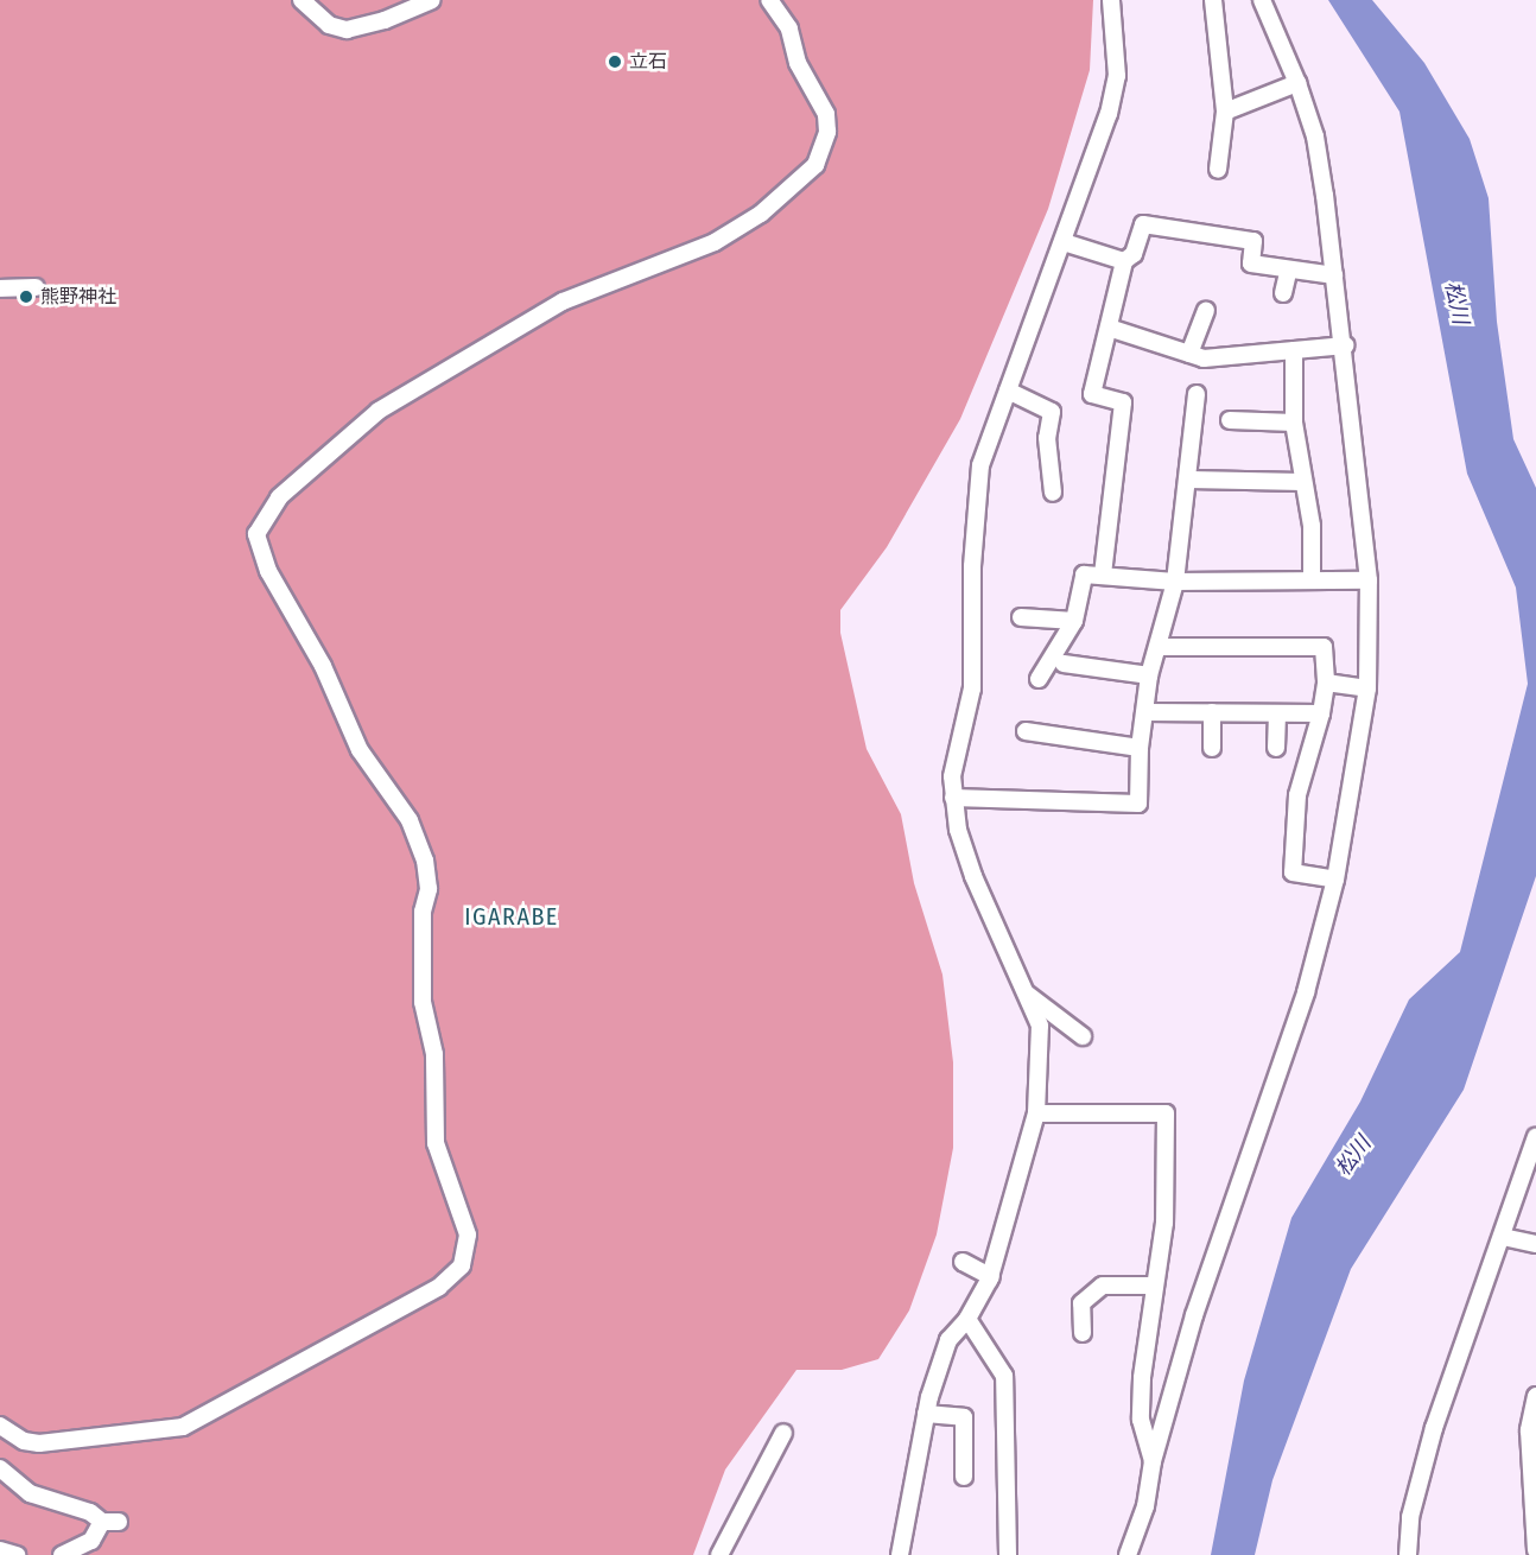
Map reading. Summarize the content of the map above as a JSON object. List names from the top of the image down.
{
  "districts": ["IGARABE"],
  "water": ["松川"],
  "places": ["立石", "熊野神社"]
}
